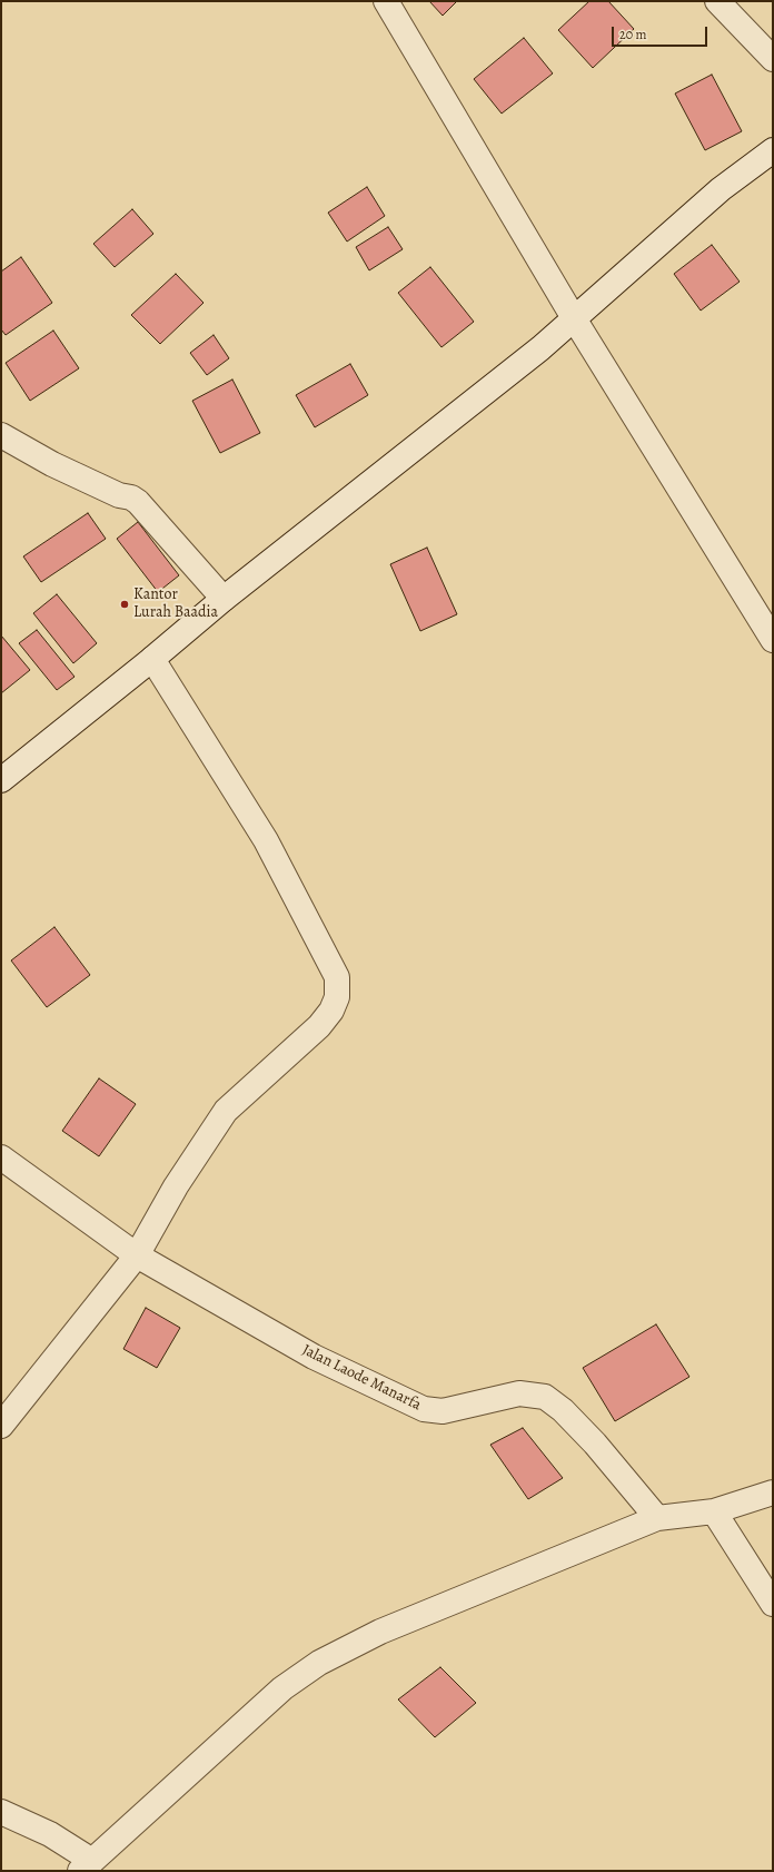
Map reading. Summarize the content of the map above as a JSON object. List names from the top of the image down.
{
  "streets": {
    "street": ["Jalan Laode Manarfa"]
  },
  "places": ["Kantor Lurah Baadia"],
  "scale_bar": "20 m"
}
